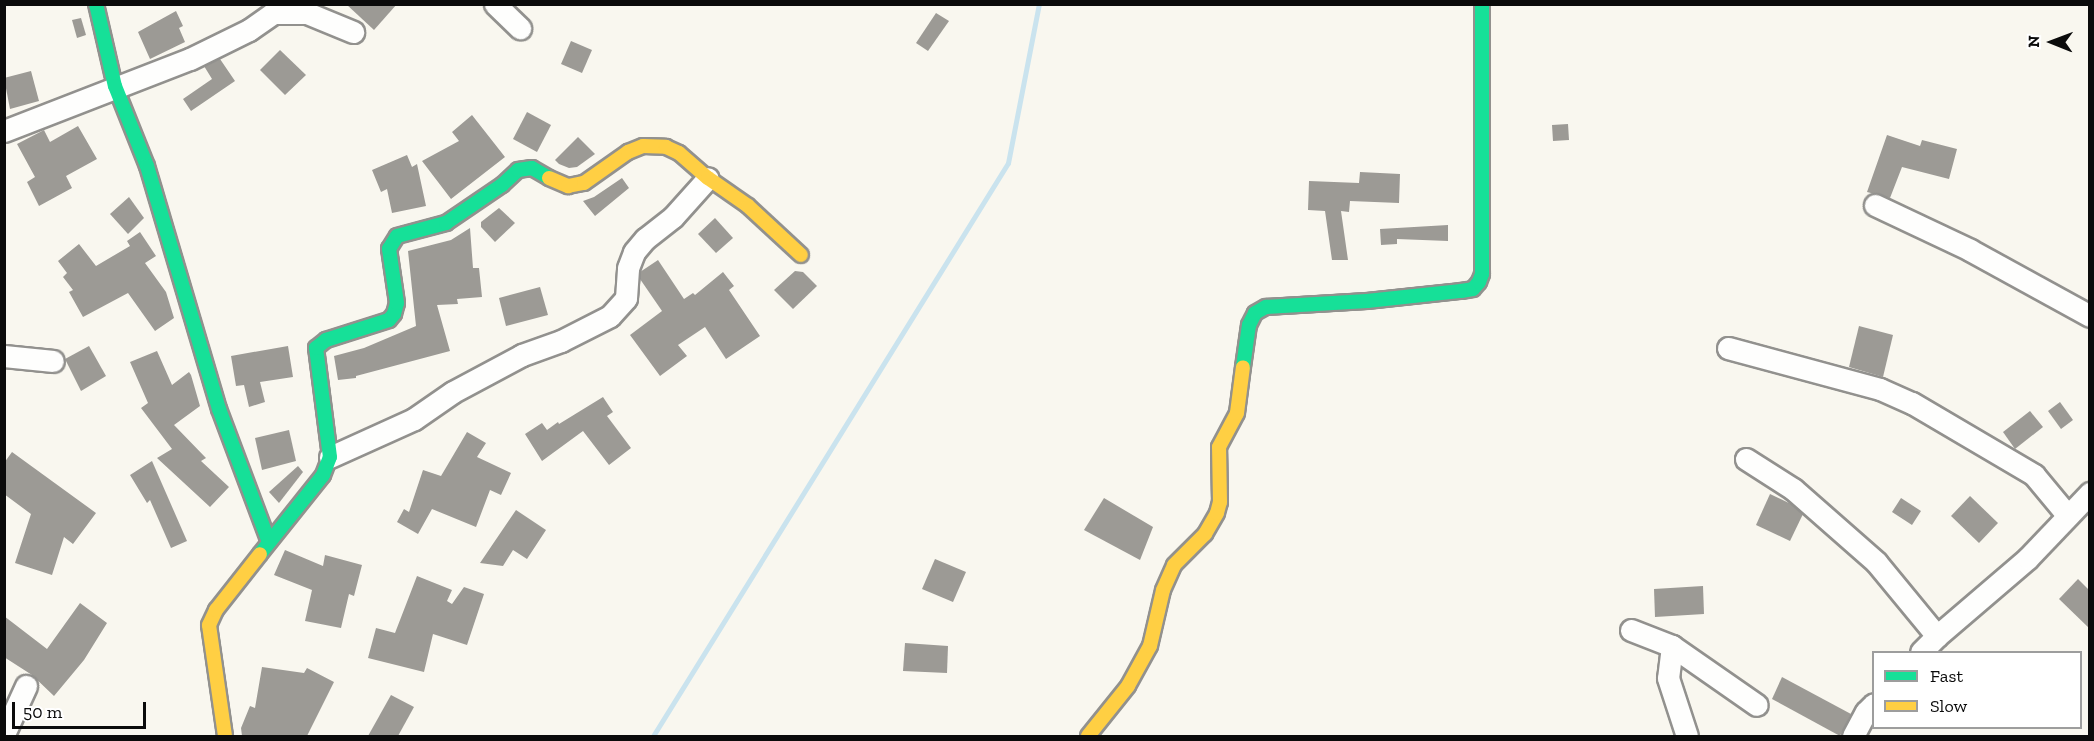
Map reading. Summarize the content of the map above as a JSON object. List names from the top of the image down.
{
  "legend": ["Fast", "Slow"],
  "scale_bar": "50 m",
  "north": "left"
}
